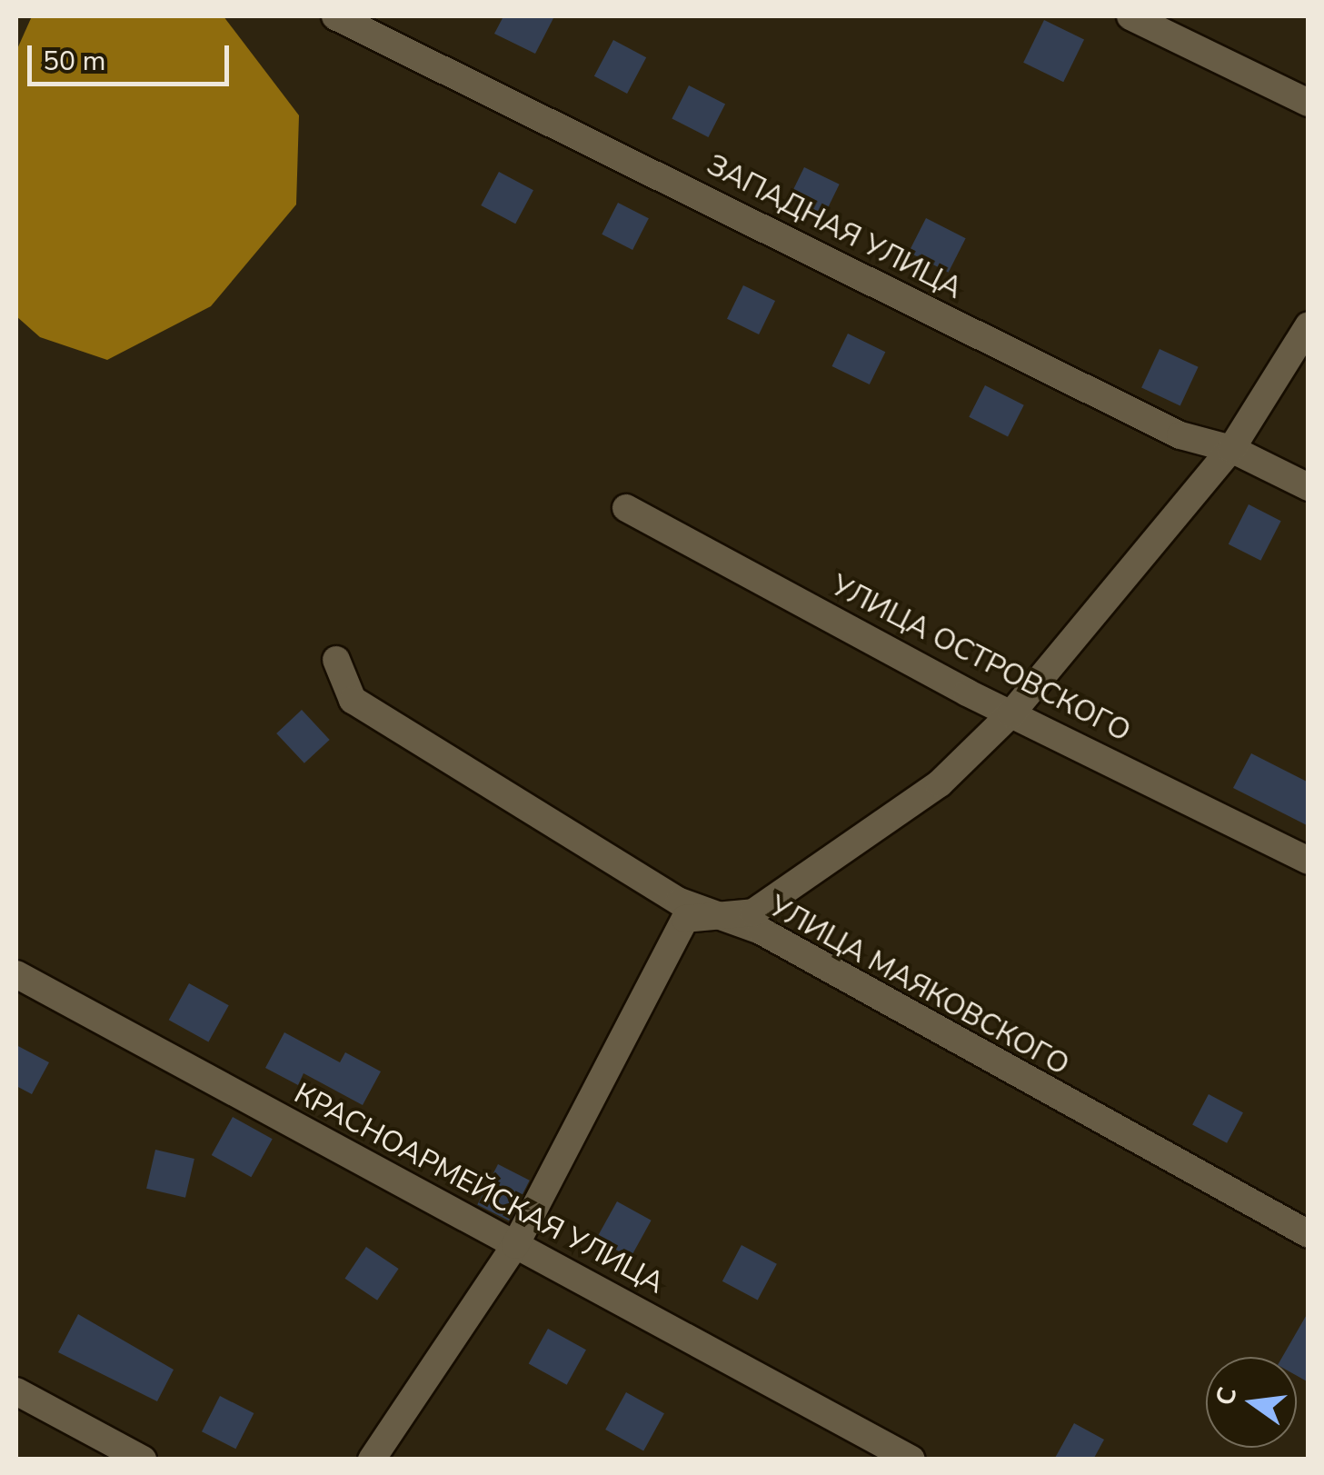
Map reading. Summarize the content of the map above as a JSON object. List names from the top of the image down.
{
  "streets": {
    "street": [
      "ЗАПАДНАЯ УЛИЦА",
      "УЛИЦА ОСТРОВСКОГО",
      "УЛИЦА МАЯКОВСКОГО",
      "КРАСНОАРМЕЙСКАЯ УЛИЦА"
    ]
  },
  "scale_bar": "50 m",
  "north": "left"
}
